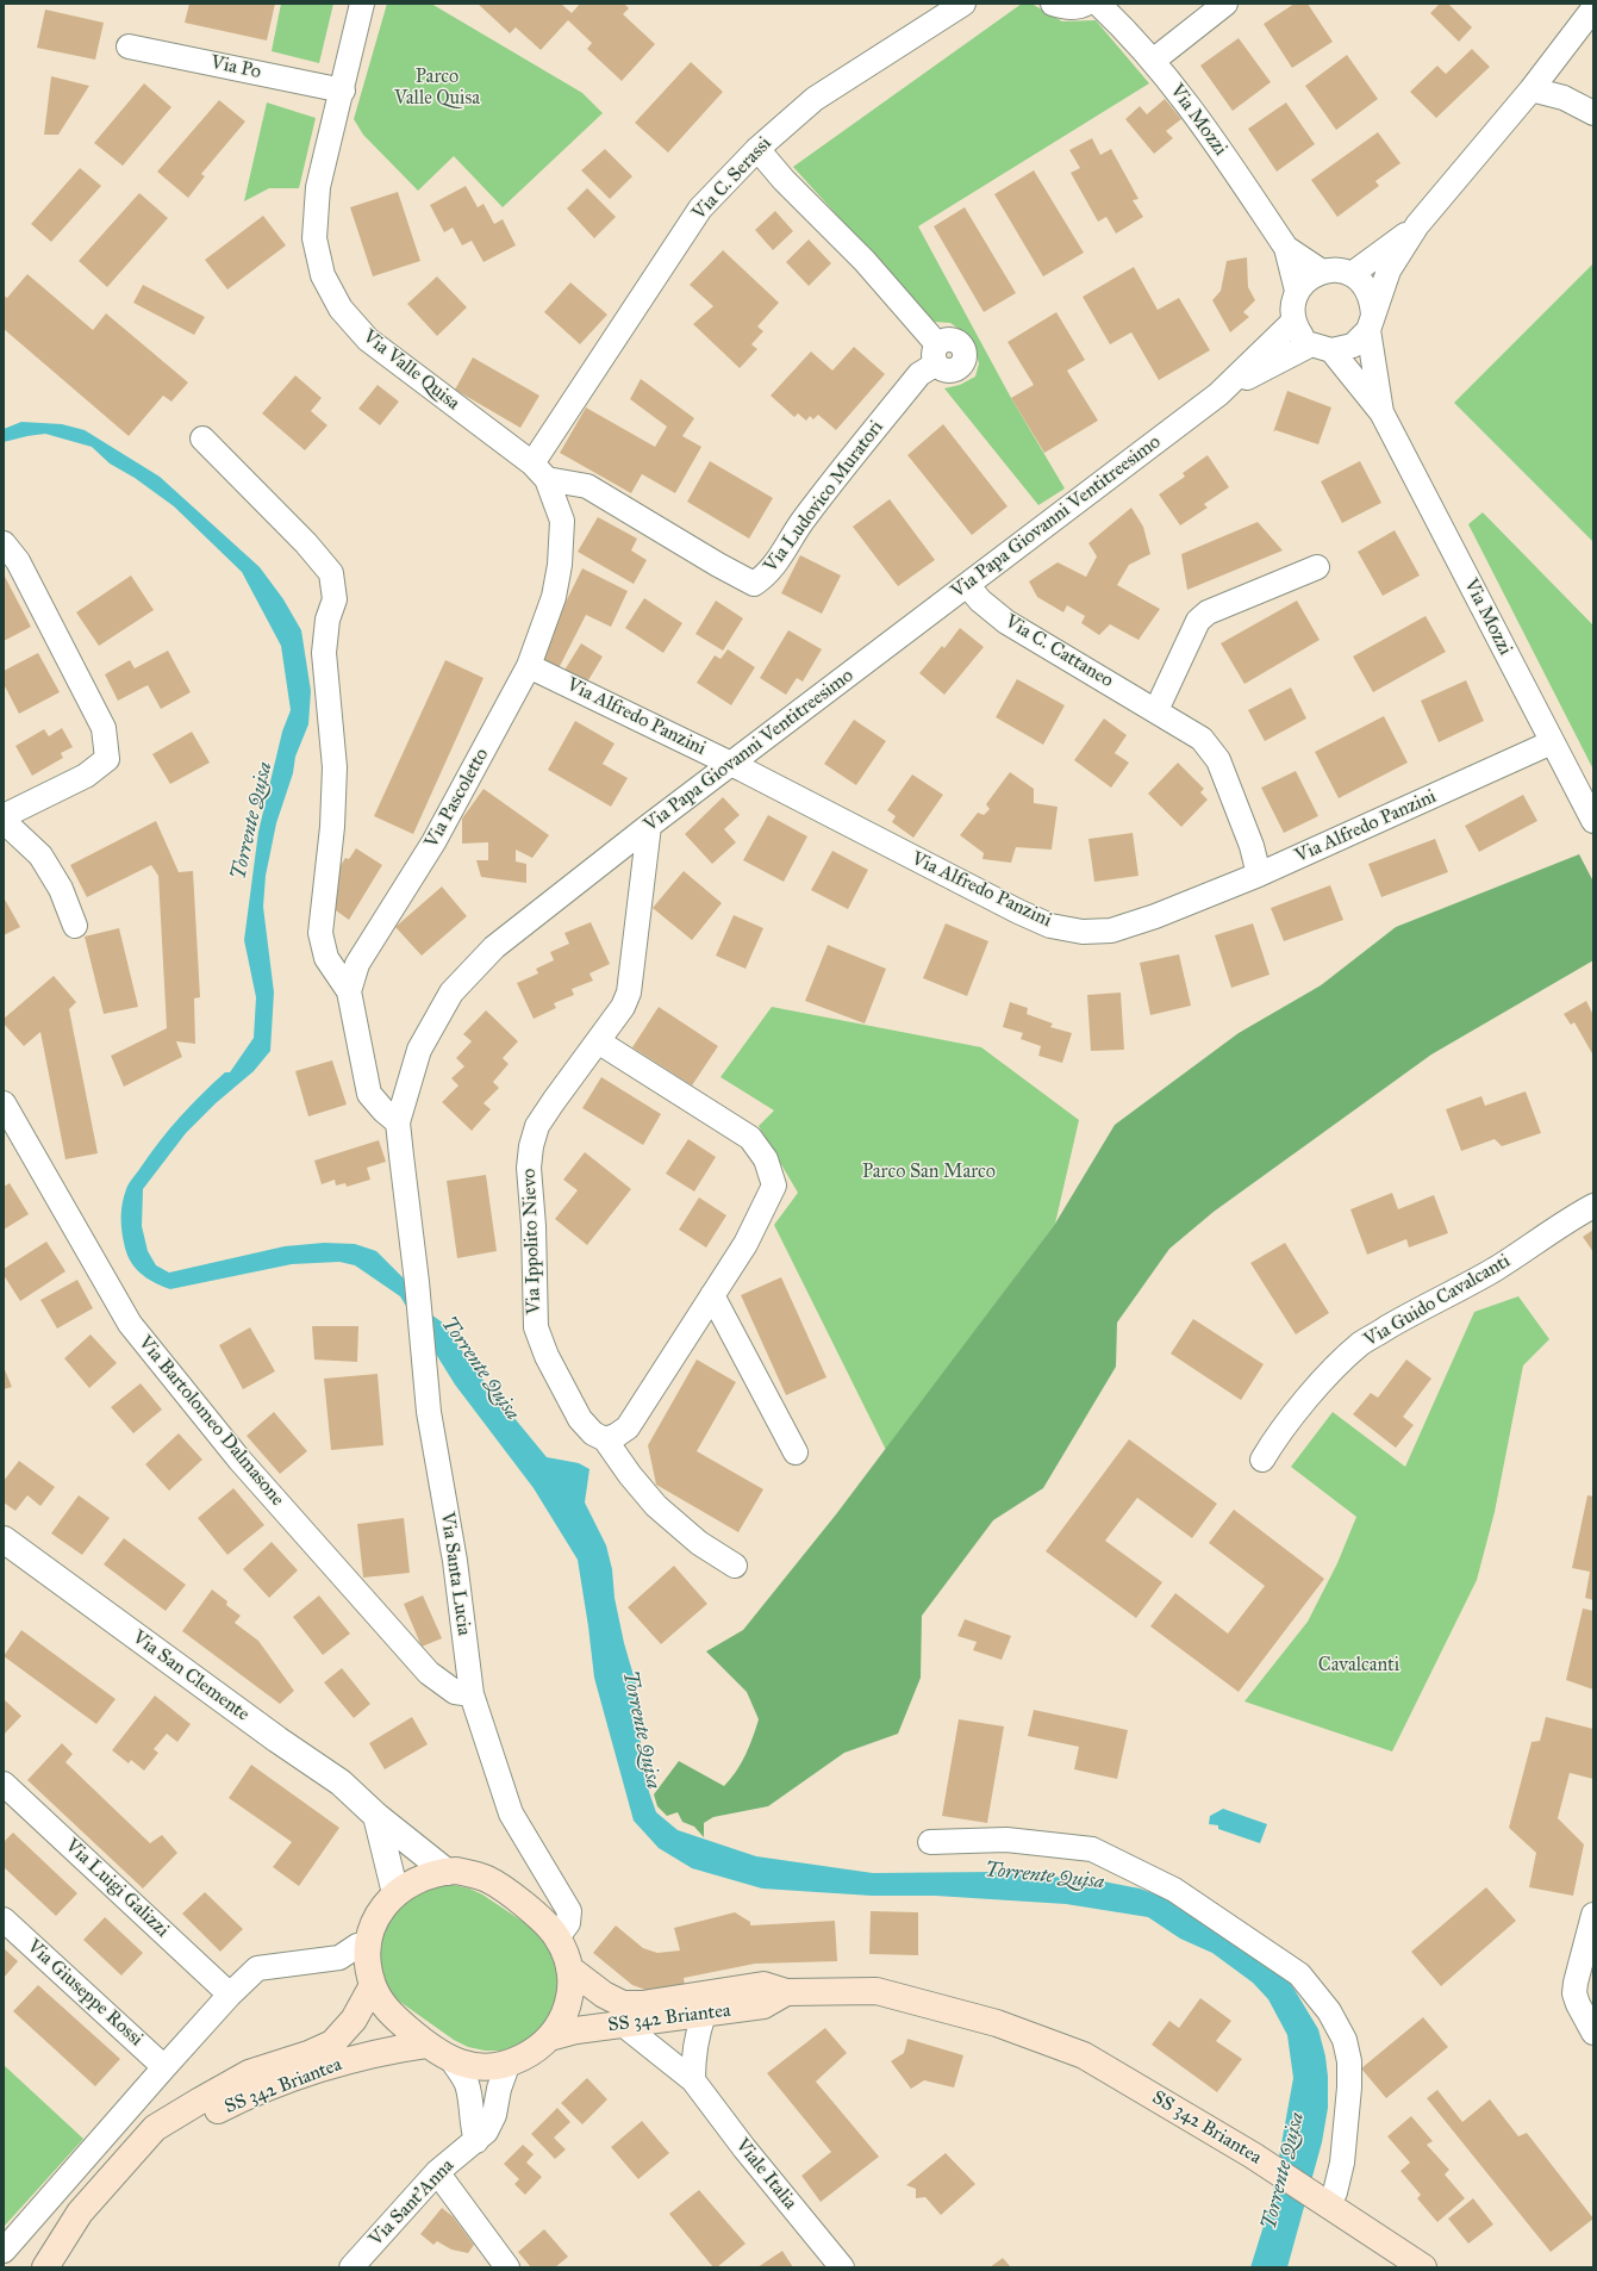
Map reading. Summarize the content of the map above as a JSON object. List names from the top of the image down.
{
  "streets": {
    "main road": ["SS 342 Briantea"],
    "street": [
      "Via Po",
      "Via Mozzi",
      "Via C. Serassi",
      "Via Valle Quisa",
      "Via Ludovico Muratori",
      "Via Papa Giovanni Ventitreesimo",
      "Via C. Cattaneo",
      "Via Alfredo Panzini",
      "Via Pascoletto",
      "Via Ippolito Nievo",
      "Via Guido Cavalcanti",
      "Via Bartolomeo Dalmasone",
      "Via Santa Lucia",
      "Via San Clemente",
      "Via Luigi Galizzi",
      "Via Giuseppe Rossi",
      "Viale Italia",
      "Via Sant'Anna"
    ]
  },
  "crossings": [
    ["Via Po", "Via Valle Quisa"],
    ["Via Mozzi", "Via Alfredo Panzini"],
    ["Via C. Serassi", "Via Valle Quisa"],
    ["Via C. Serassi", "Via Ludovico Muratori"],
    ["Via C. Serassi", "Via Pascoletto"],
    ["Via Valle Quisa", "Via Ludovico Muratori"],
    ["Via Valle Quisa", "Via Pascoletto"],
    ["Via Ludovico Muratori", "Via Pascoletto"],
    ["Via Papa Giovanni Ventitreesimo", "Via C. Cattaneo"],
    ["Via Papa Giovanni Ventitreesimo", "Via Alfredo Panzini"],
    ["Via Papa Giovanni Ventitreesimo", "Via Pascoletto"],
    ["Via Papa Giovanni Ventitreesimo", "Via Ippolito Nievo"],
    ["Via Papa Giovanni Ventitreesimo", "Via Santa Lucia"],
    ["Via C. Cattaneo", "Via Alfredo Panzini"],
    ["Via Alfredo Panzini", "Via Pascoletto"],
    ["Via Bartolomeo Dalmasone", "Via Santa Lucia"],
    ["SS 342 Briantea", "Viale Italia"]
  ],
  "water": ["Torrente Quisa"],
  "parks": ["Parco Valle Quisa", "Parco San Marco", "Cavalcanti"]
}
